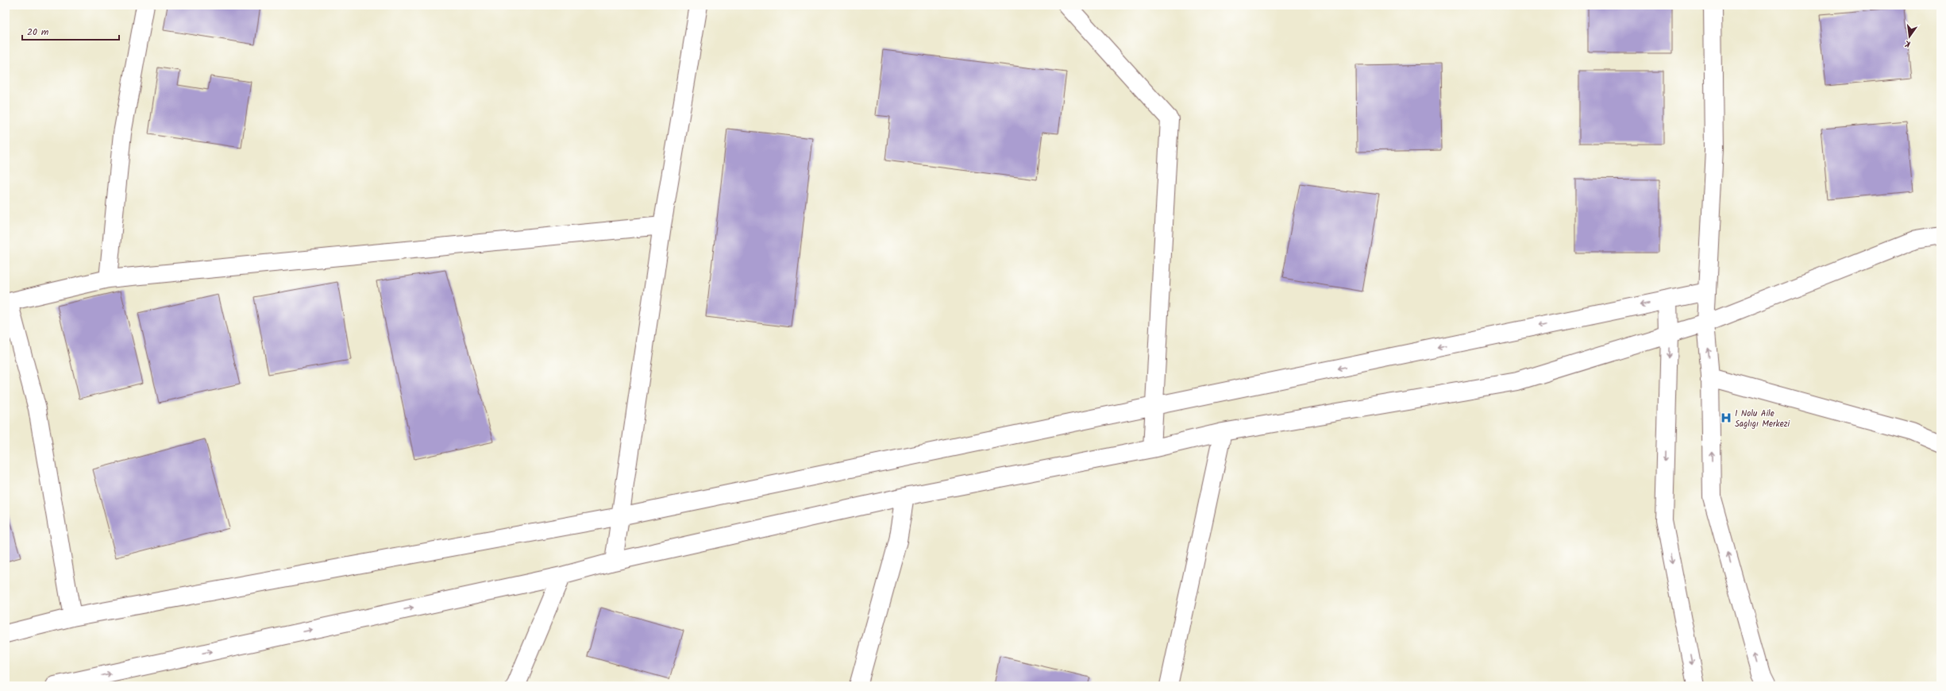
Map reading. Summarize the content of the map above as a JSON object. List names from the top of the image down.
{
  "places": {
    "hospital": ["1 Nolu Aile Saglıgı Merkezi"]
  },
  "scale_bar": "20 m",
  "north": "bottom"
}
